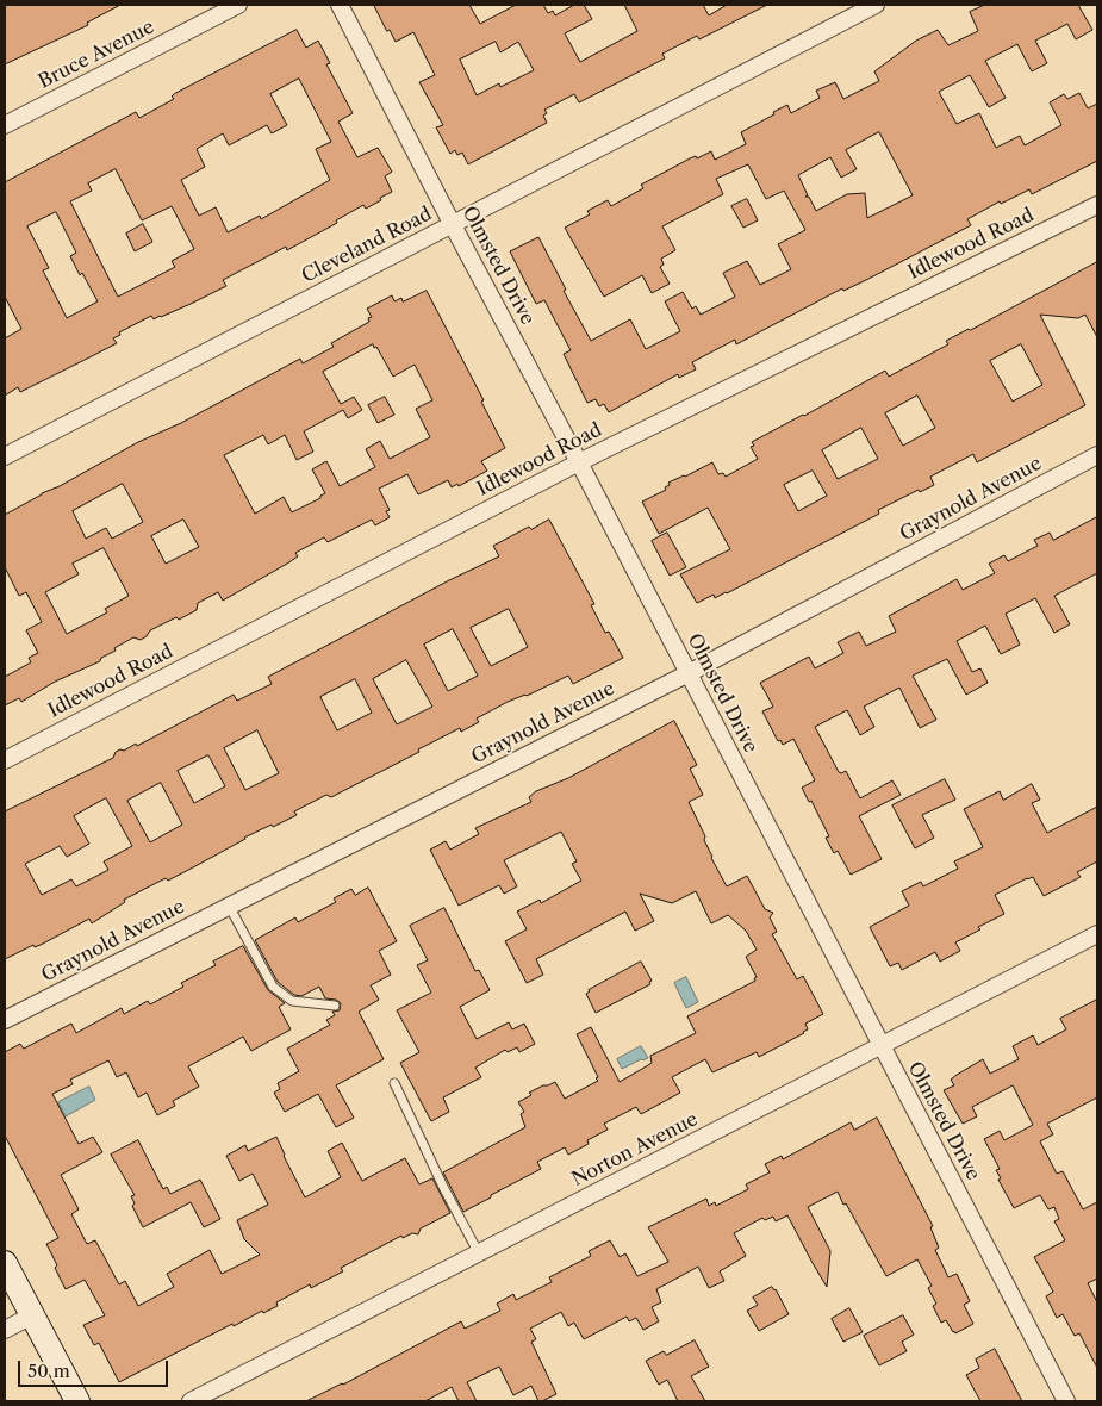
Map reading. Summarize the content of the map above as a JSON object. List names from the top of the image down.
{
  "streets": {
    "street": [
      "Bruce Avenue",
      "Idlewood Road",
      "Cleveland Road",
      "Olmsted Drive",
      "Graynold Avenue",
      "Norton Avenue"
    ]
  },
  "crossings": [
    ["Idlewood Road", "Olmsted Drive"],
    ["Cleveland Road", "Olmsted Drive"],
    ["Olmsted Drive", "Graynold Avenue"],
    ["Olmsted Drive", "Norton Avenue"]
  ],
  "scale_bar": "50 m"
}
